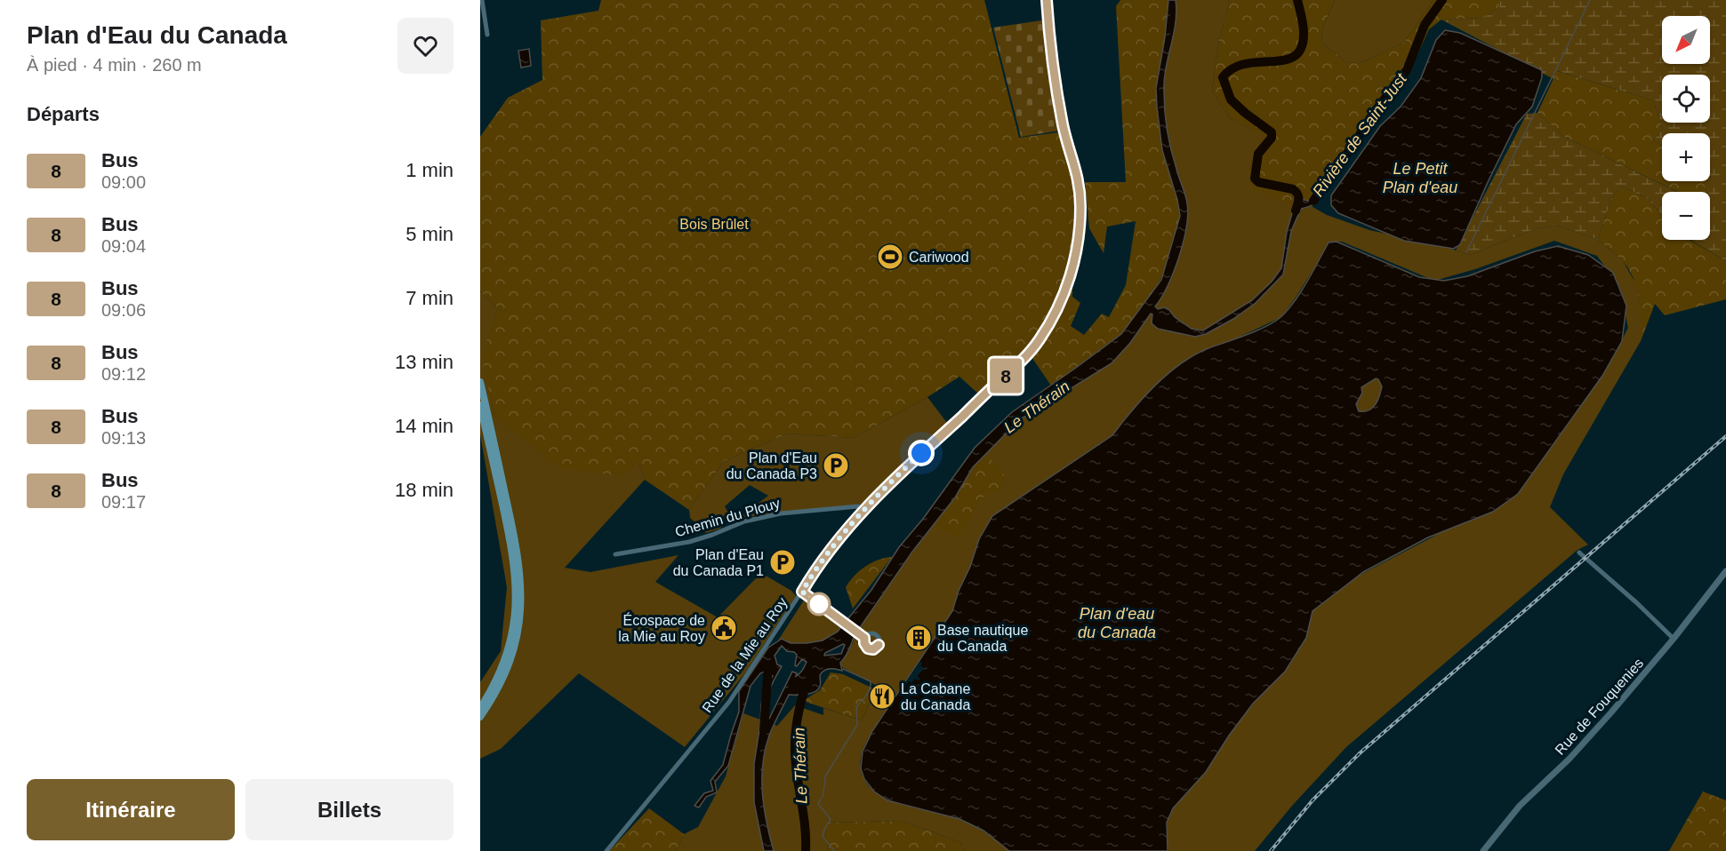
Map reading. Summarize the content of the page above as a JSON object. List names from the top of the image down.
{
  "streets": {
    "street": ["Chemin du Plouy", "Rue de la Mie au Roy", "Rue de Fouquenies"]
  },
  "crossings": [
    ["Chemin du Plouy", "Rue de la Mie au Roy"]
  ],
  "water": [
    "Rivière de Saint-Just",
    "Le Petit Plan d'eau",
    "Le Thérain",
    "Plan d'eau du Canada"
  ],
  "parks": ["Bois Brûlet"],
  "places": {
    "sports": ["Cariwood"],
    "parking": ["Plan d'Eau du Canada P3", "Plan d'Eau du Canada P1"],
    "public building": ["Écospace de la Mie au Roy"],
    "building": ["Base nautique du Canada"],
    "restaurant": ["La Cabane du Canada"]
  },
  "lines": ["bus line 8"],
  "north": "bottom left",
  "page": {
    "heading": [
      ["Plan d'Eau du Canada", "À pied · 4 min · 260 m"],
      "Départs"
    ],
    "on_map": "8",
    "map_buttons": ["+", "−"],
    "list": [
      {
        "mark": "8",
        "name": "Bus",
        "note": "09:00",
        "value": "1 min"
      },
      {
        "mark": "8",
        "name": "Bus",
        "note": "09:04",
        "value": "5 min"
      },
      {
        "mark": "8",
        "name": "Bus",
        "note": "09:06",
        "value": "7 min"
      },
      {
        "mark": "8",
        "name": "Bus",
        "note": "09:12",
        "value": "13 min"
      },
      {
        "mark": "8",
        "name": "Bus",
        "note": "09:13",
        "value": "14 min"
      },
      {
        "mark": "8",
        "name": "Bus",
        "note": "09:17",
        "value": "18 min"
      }
    ],
    "buttons": ["Itinéraire", "Billets"]
  }
}
